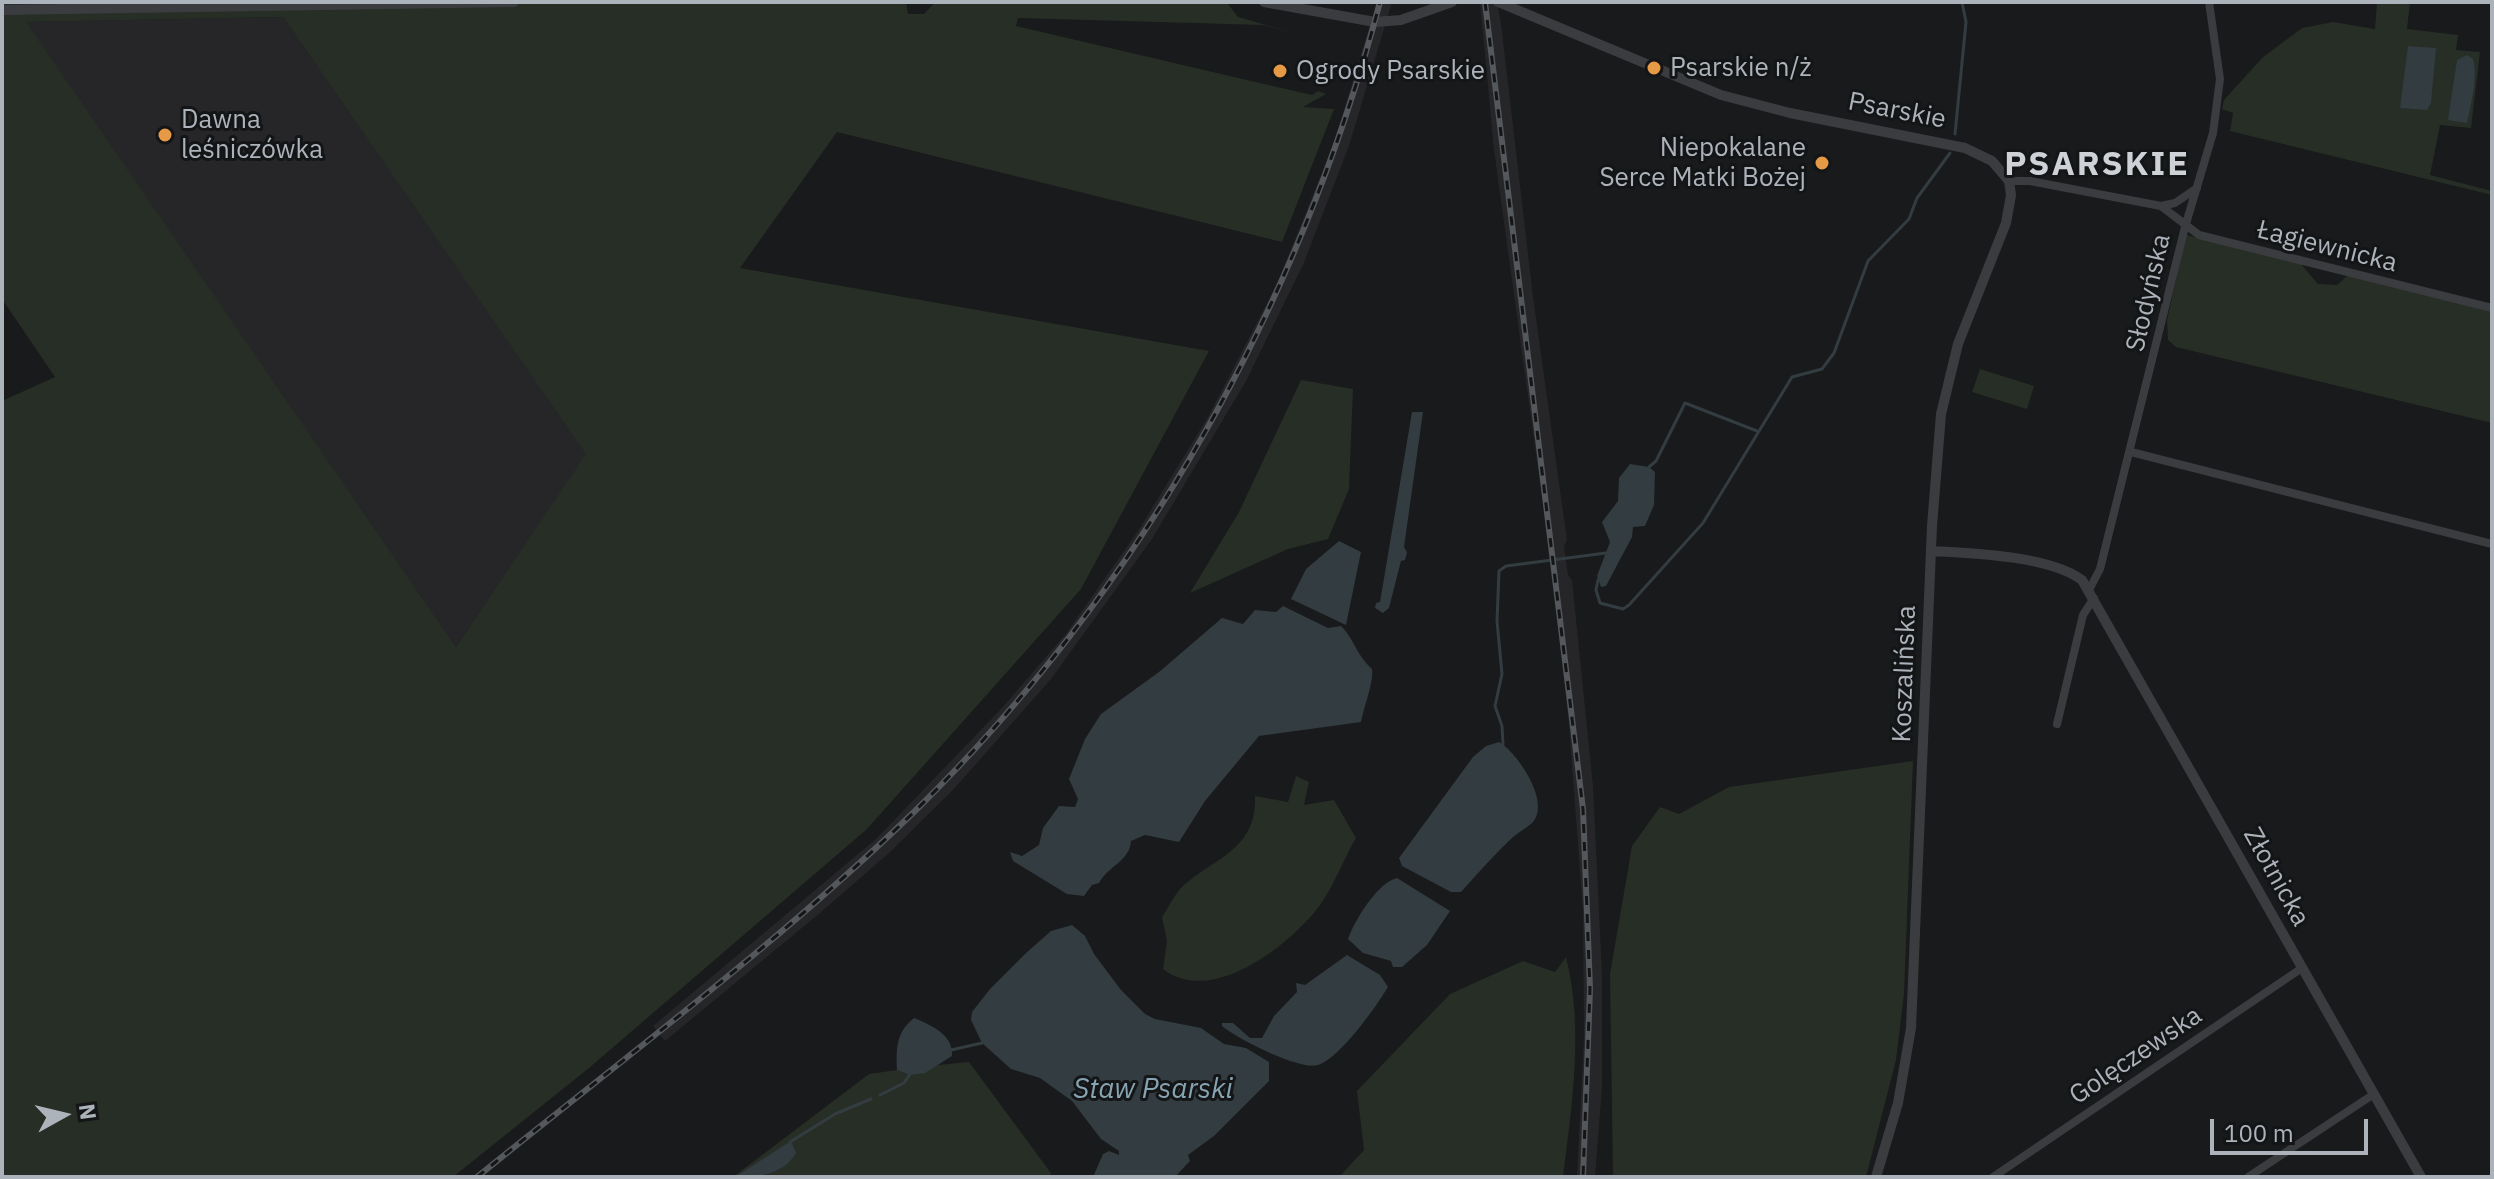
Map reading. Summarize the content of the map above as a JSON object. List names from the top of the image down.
{
  "streets": {
    "street": [
      "Psarskie",
      "Łagiewnicka",
      "Słodyńska",
      "Koszalińska",
      "Złotnicka",
      "Golęczewska"
    ]
  },
  "crossings": [
    ["Psarskie", "Koszalińska"],
    ["Łagiewnicka", "Słodyńska"],
    ["Słodyńska", "Złotnicka"],
    ["Koszalińska", "Złotnicka"],
    ["Złotnicka", "Golęczewska"]
  ],
  "districts": ["PSARSKIE"],
  "water": ["Staw Psarski"],
  "places": [
    "Psarskie n/ż",
    "Ogrody Psarskie",
    "Dawna leśniczówka",
    "Niepokalane Serce Matki Bożej"
  ],
  "scale_bar": "100 m",
  "north": "right"
}
